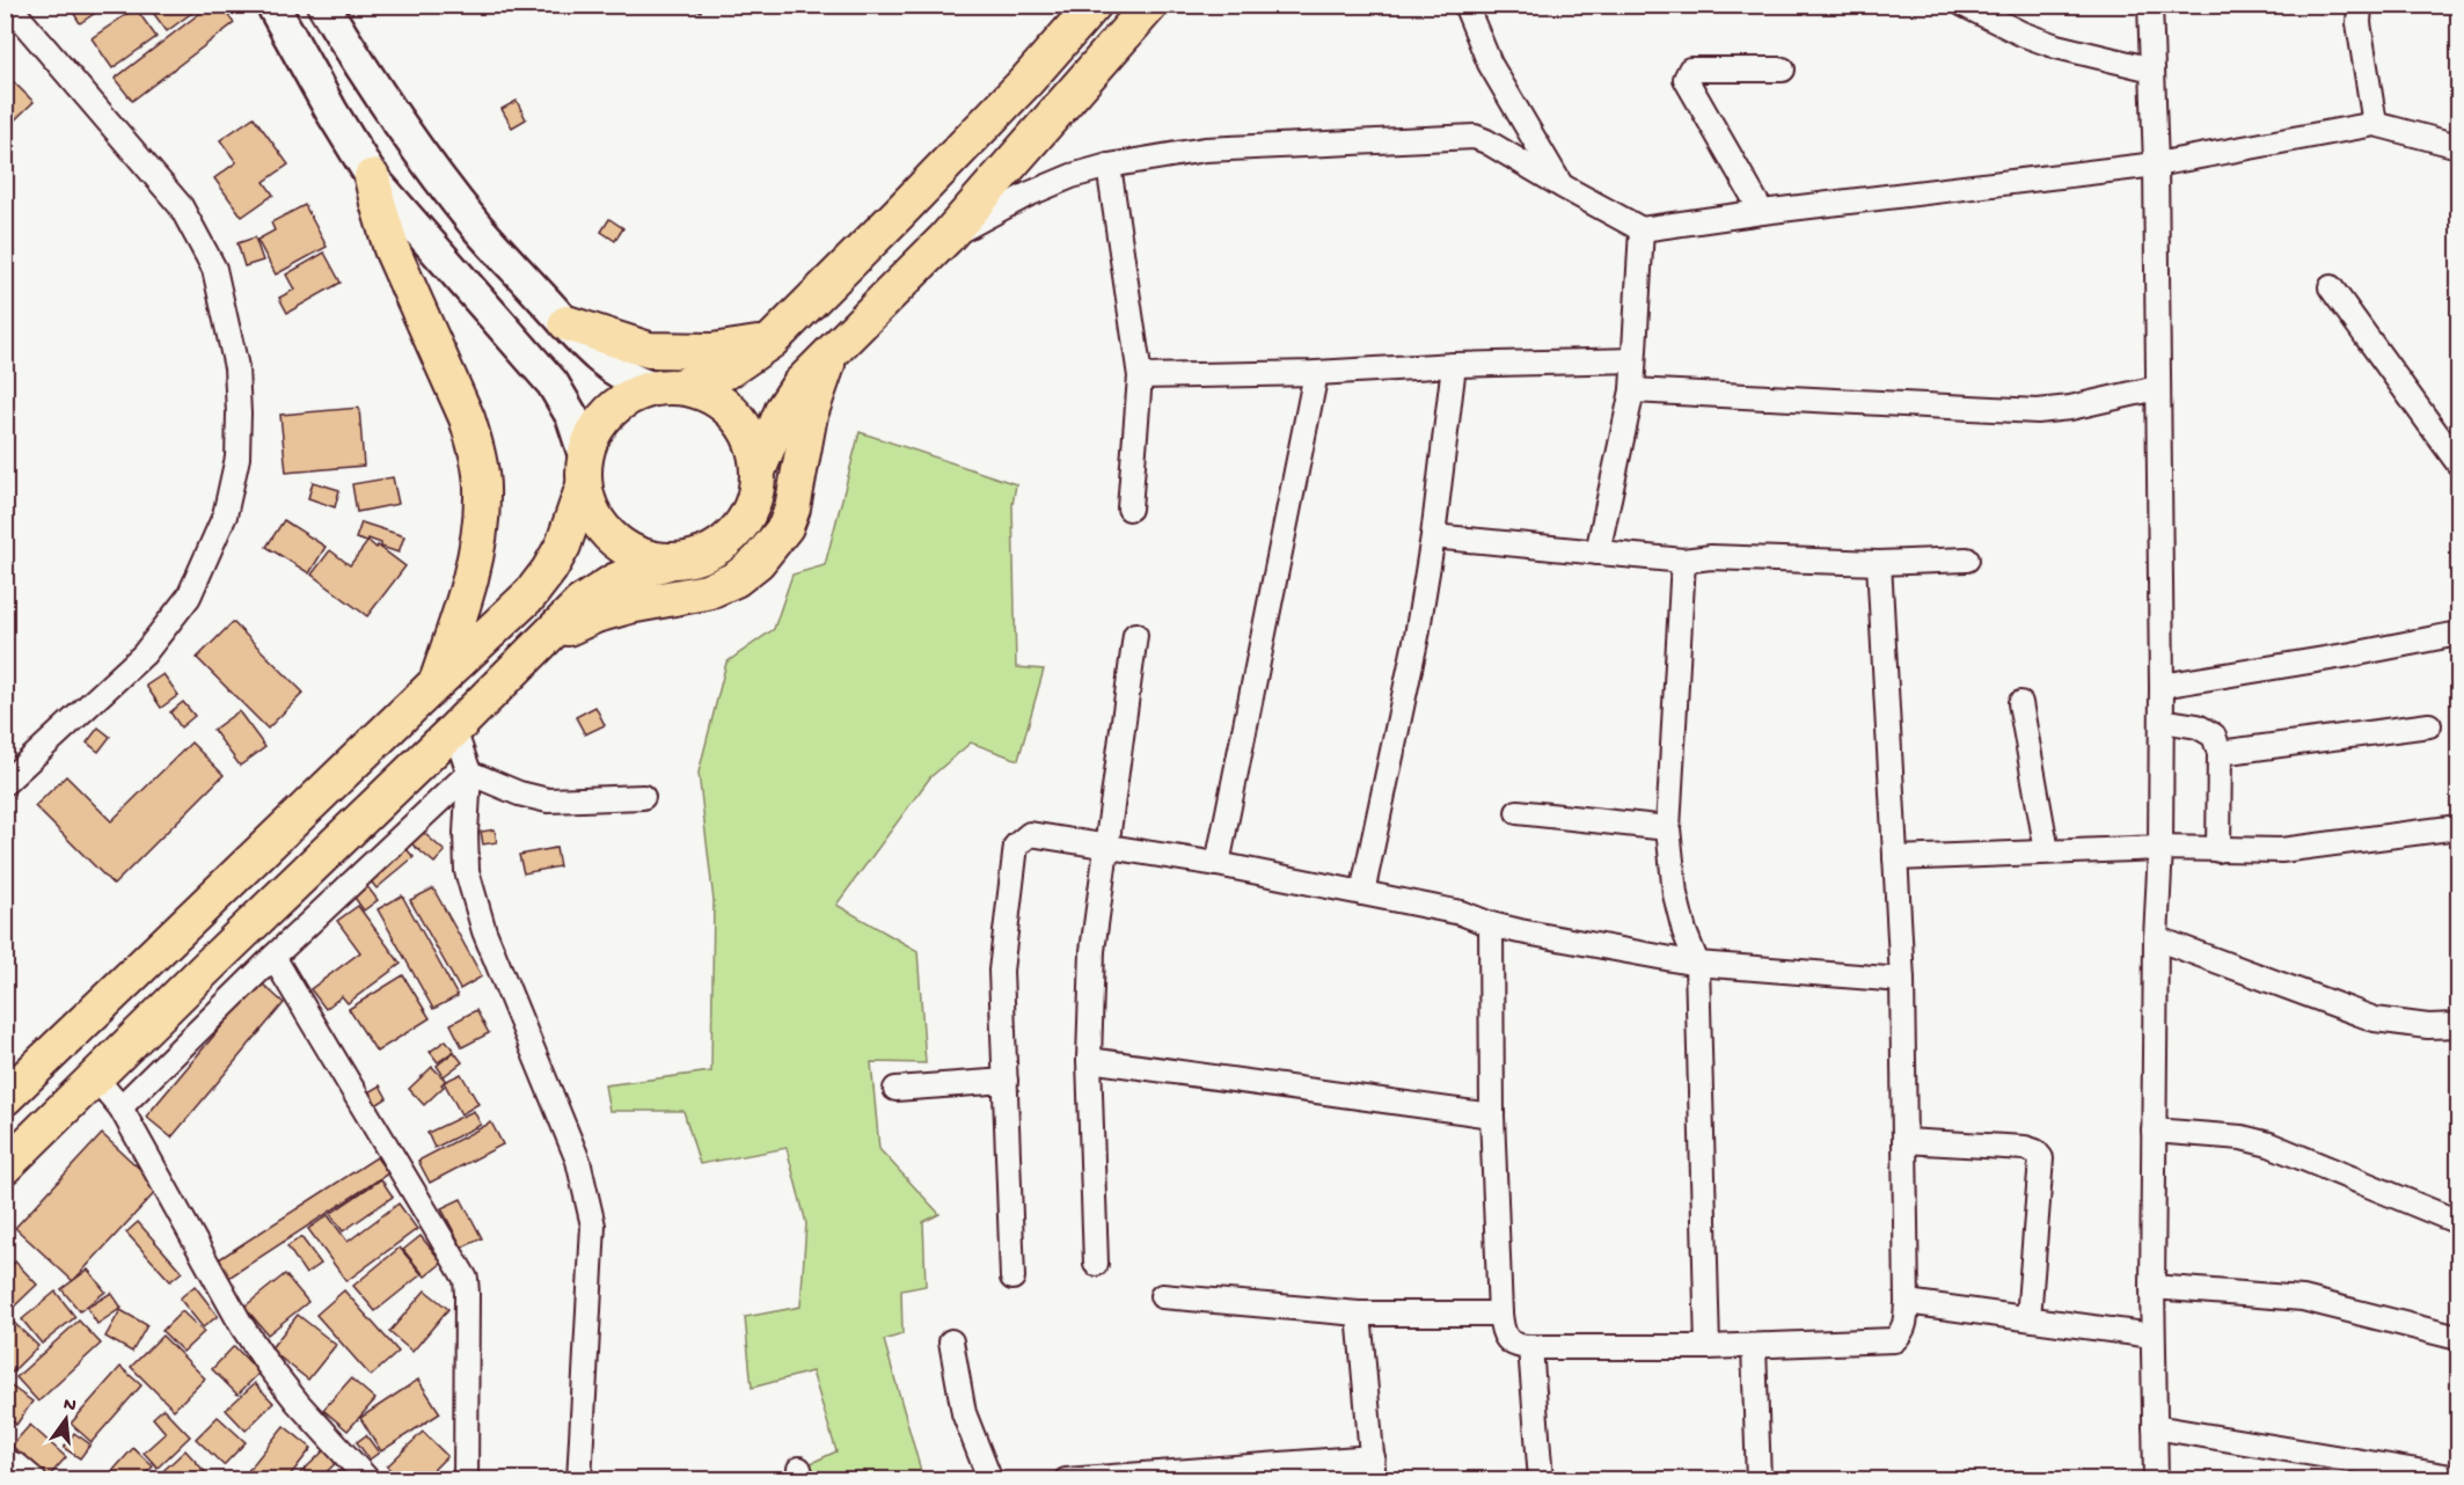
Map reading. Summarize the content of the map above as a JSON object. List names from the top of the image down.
{
  "north": "top"
}
